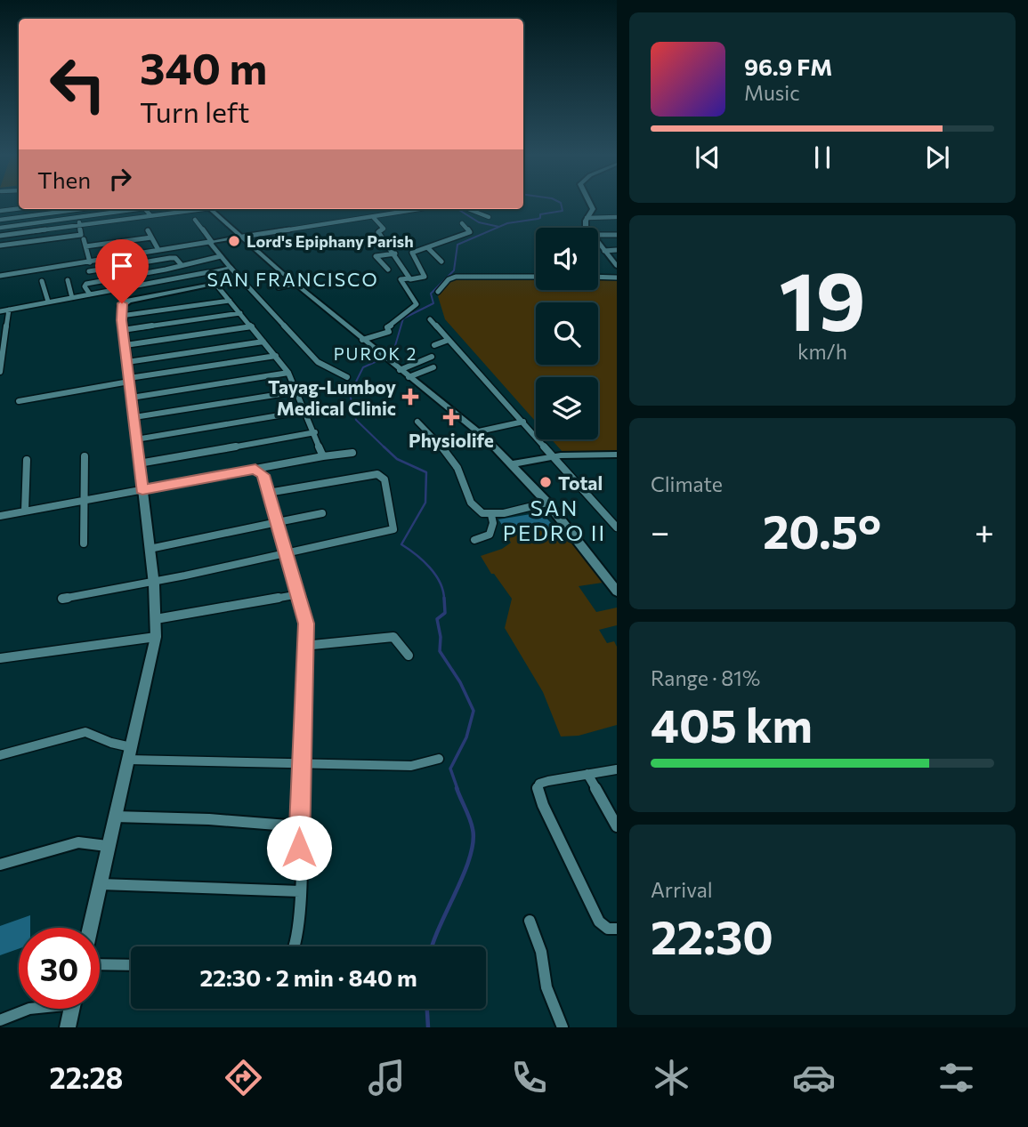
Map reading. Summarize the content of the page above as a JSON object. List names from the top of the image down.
{
  "districts": ["SAN FRANCISCO", "PUROK 2", "SAN PEDRO II"],
  "places": {
    "other": ["Lord's Epiphany Parish", "Total"],
    "health": ["Tayag-Lumboy Medical Clinic", "Physiolife"]
  },
  "page": {
    "turn": ["340 m", "Turn left"],
    "song": ["96.9 FM", "Music"],
    "then": "Then",
    "tile": [
      ["19", "km/h"],
      "Climate",
      ["Range · 81%", "405 km"],
      ["Arrival", "22:30"]
    ],
    "heat": ["−", "20.5°", "+"],
    "limit": "30",
    "trip": "22:30 · 2 min · 840 m",
    "tabs": "22:28"
  }
}
